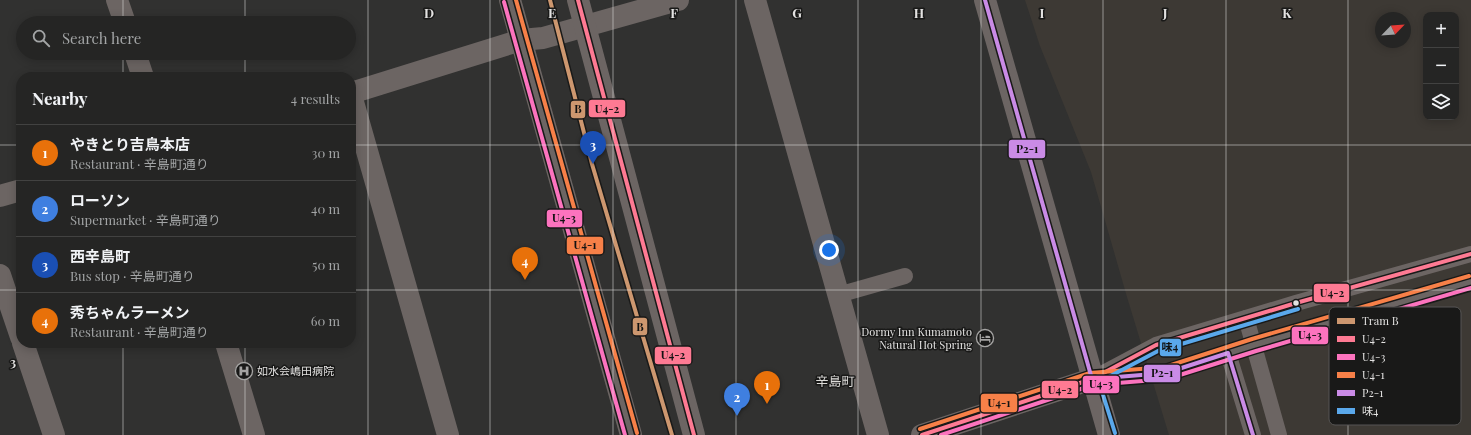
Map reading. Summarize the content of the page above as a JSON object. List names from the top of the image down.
{
  "districts": ["辛島町"],
  "places": {
    "hotel": ["Dormy Inn Kumamoto Natural Hot Spring"],
    "hospital": ["如水会嶋田病院"]
  },
  "lines": [
    "tram line B",
    "transit line U4-2",
    "transit line U4-1",
    "transit line P2-1",
    "transit line U4-3",
    "transit line 味4"
  ],
  "legend": [
    "Tram B",
    "U4-2",
    "U4-3",
    "U4-1",
    "P2-1",
    "味4"
  ],
  "north": "top right",
  "page": {
    "map_buttons": ["+", "−"],
    "search": "Search here",
    "heading": ["Nearby", "4 results"],
    "list": [
      {
        "mark": "1",
        "name": "やきとり吉鳥本店",
        "note": "Restaurant · 辛島町通り",
        "value": "30 m"
      },
      {
        "mark": "2",
        "name": "ローソン",
        "note": "Supermarket · 辛島町通り",
        "value": "40 m"
      },
      {
        "mark": "3",
        "name": "西辛島町",
        "note": "Bus stop · 辛島町通り",
        "value": "50 m"
      },
      {
        "mark": "4",
        "name": "秀ちゃんラーメン",
        "note": "Restaurant · 辛島町通り",
        "value": "60 m"
      }
    ],
    "pins": [
      "3",
      "4",
      "1",
      "2"
    ]
  },
  "grid": {
    "columns": [
      "D",
      "E",
      "F",
      "G",
      "H",
      "I",
      "J",
      "K"
    ],
    "rows": ["3"]
  }
}
